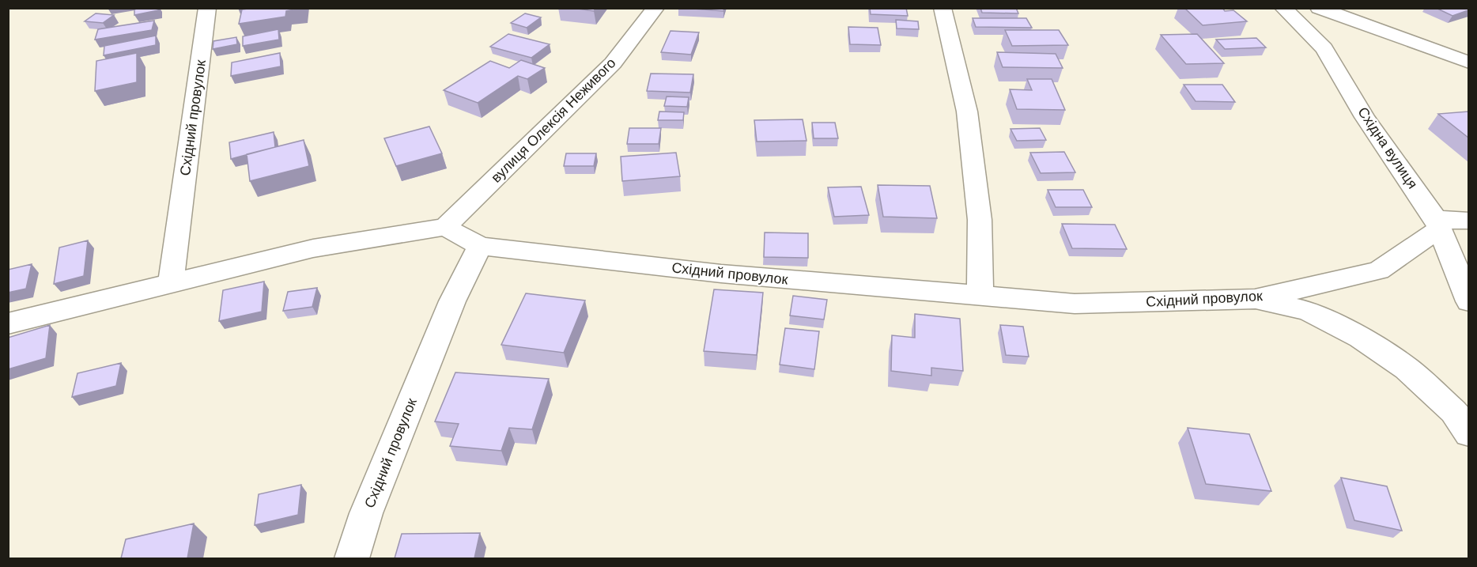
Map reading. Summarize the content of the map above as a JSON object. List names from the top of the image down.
{
  "streets": {
    "street": ["Східний провулок", "вулиця Олексія Неживого", "Східна вулиця"]
  },
  "crossings": [
    ["Східний провулок", "вулиця Олексія Неживого"],
    ["Східний провулок", "Східна вулиця"]
  ]
}
